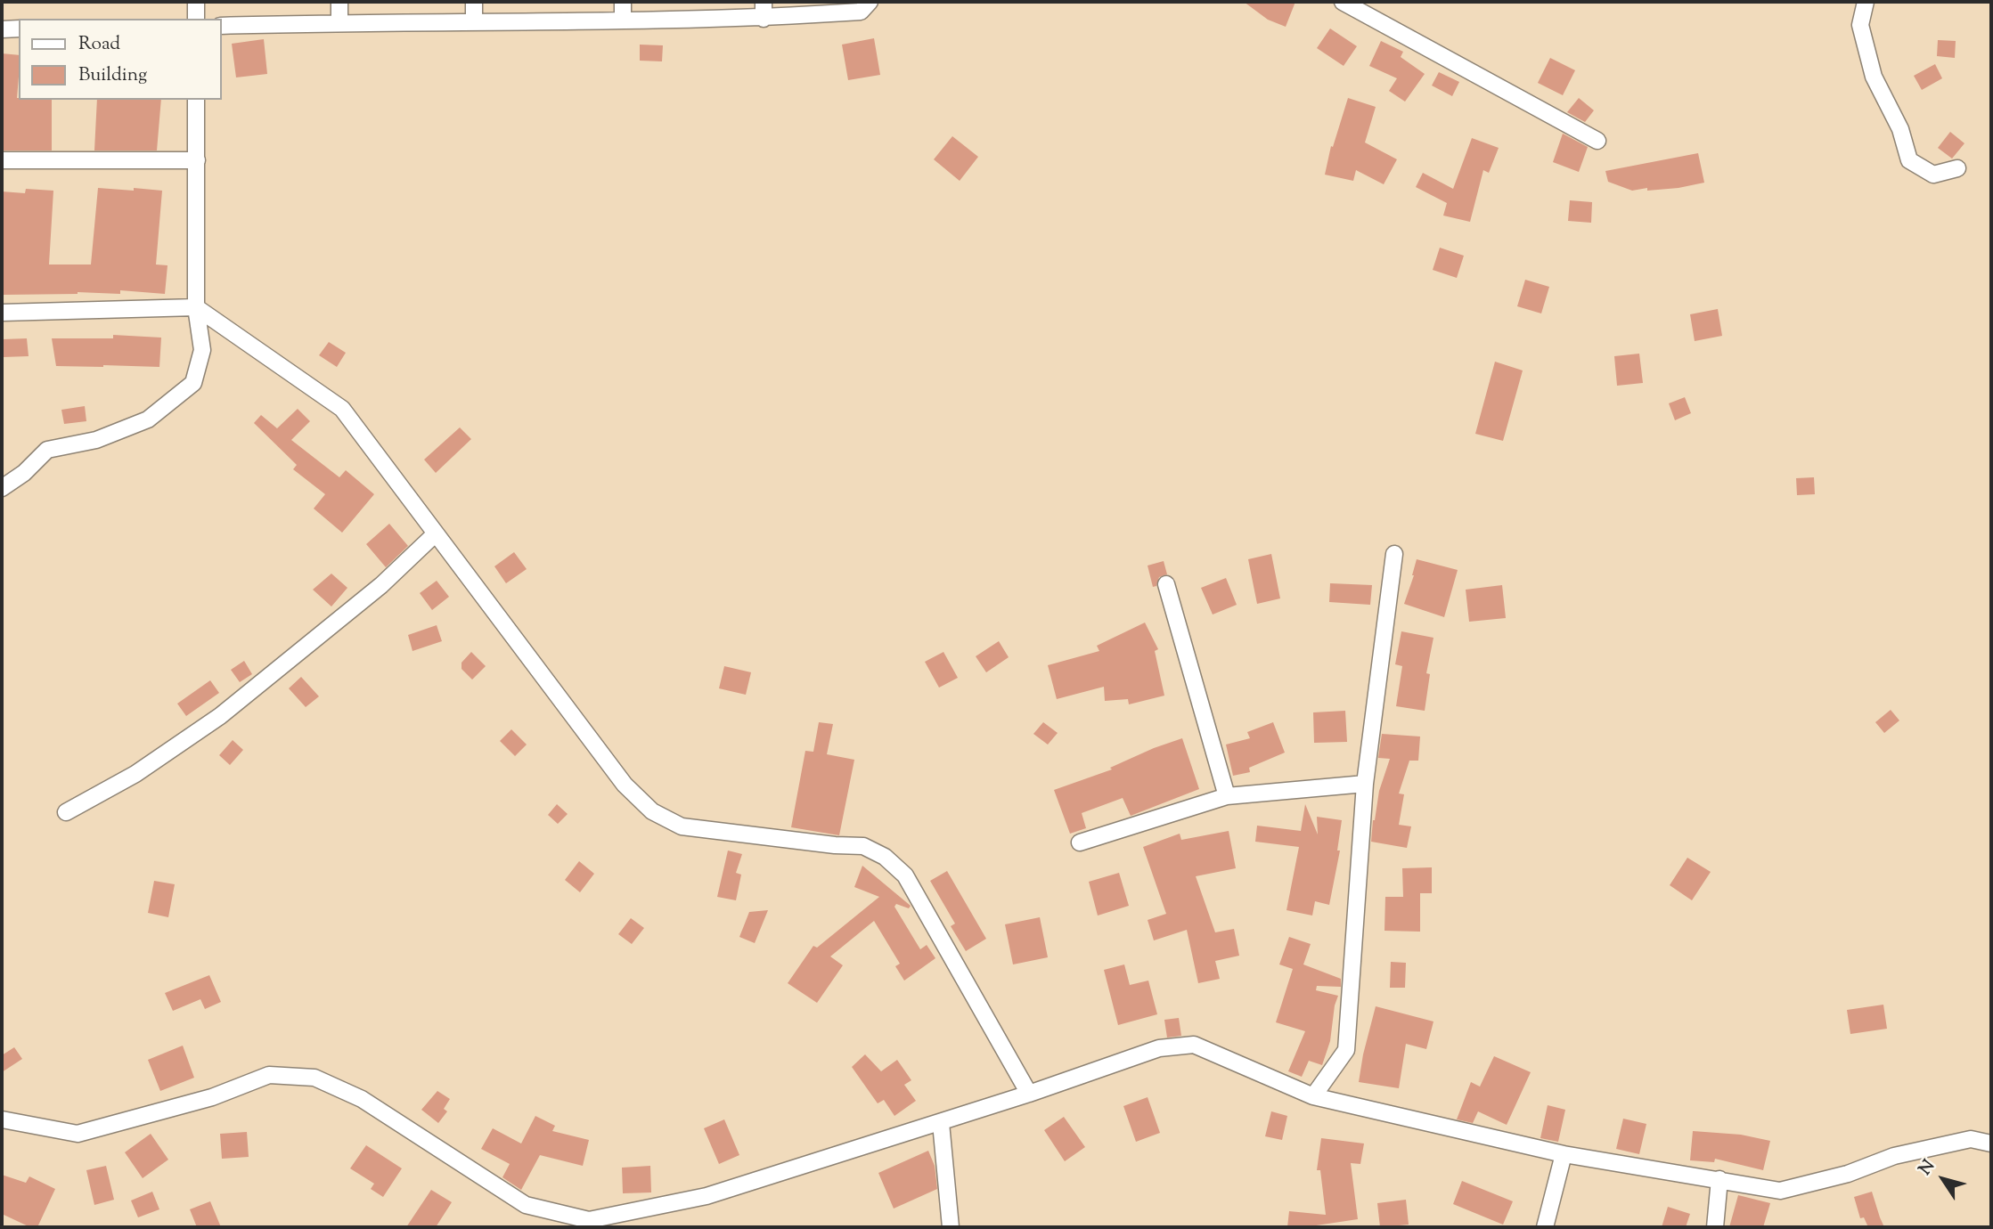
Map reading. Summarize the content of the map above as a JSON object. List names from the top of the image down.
{
  "legend": ["Road", "Building"],
  "north": "top left"
}
